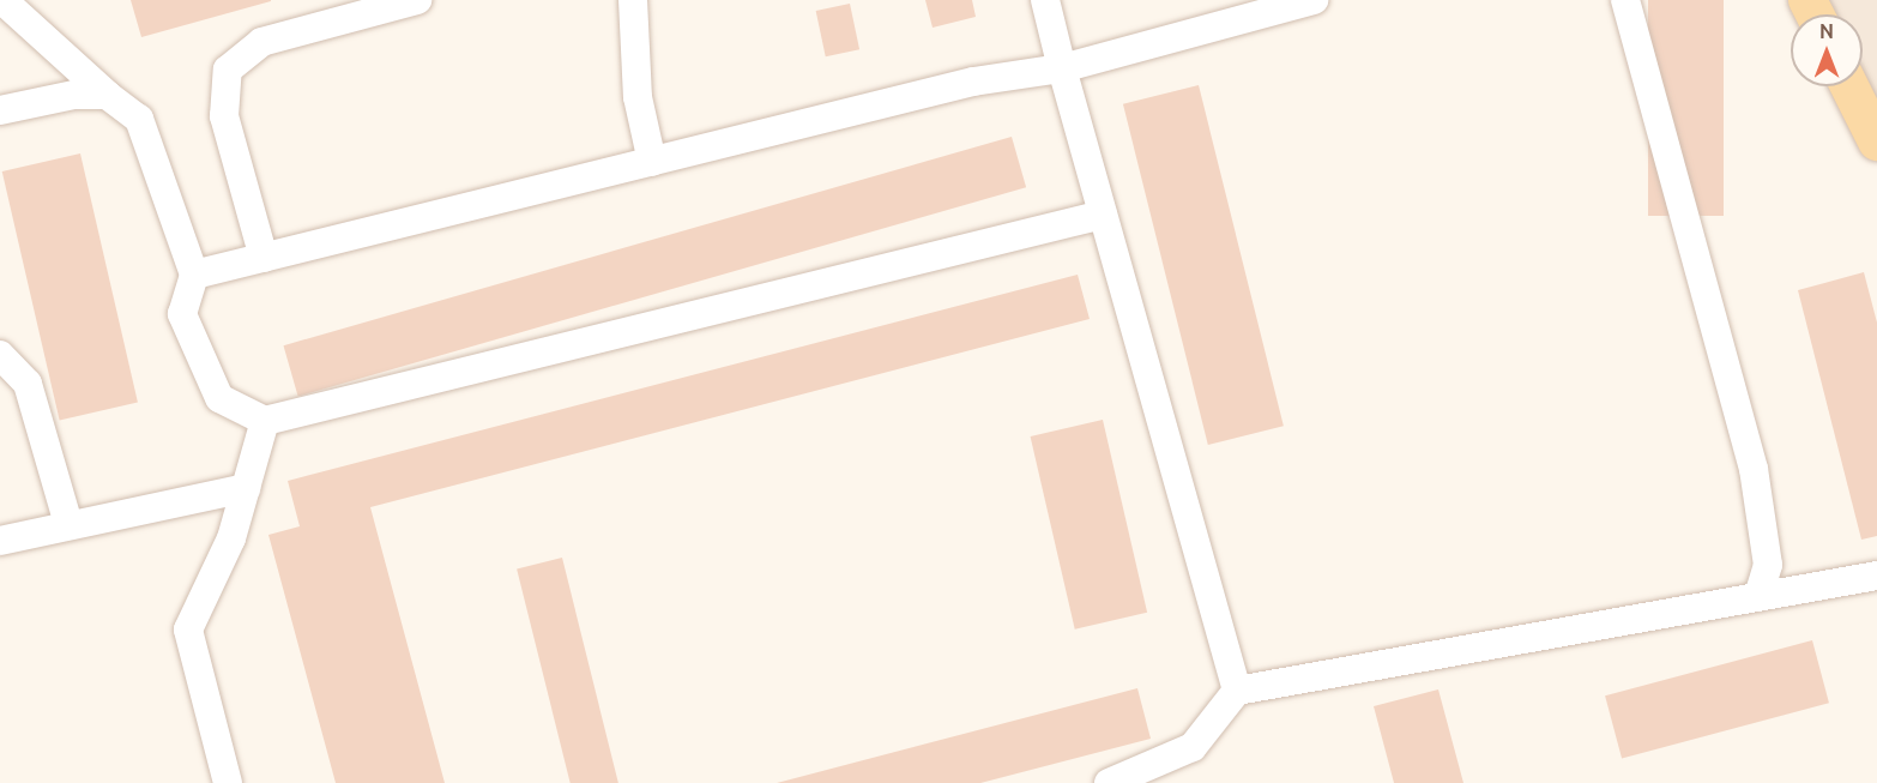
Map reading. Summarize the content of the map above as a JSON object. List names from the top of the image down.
{
  "north": "top"
}
